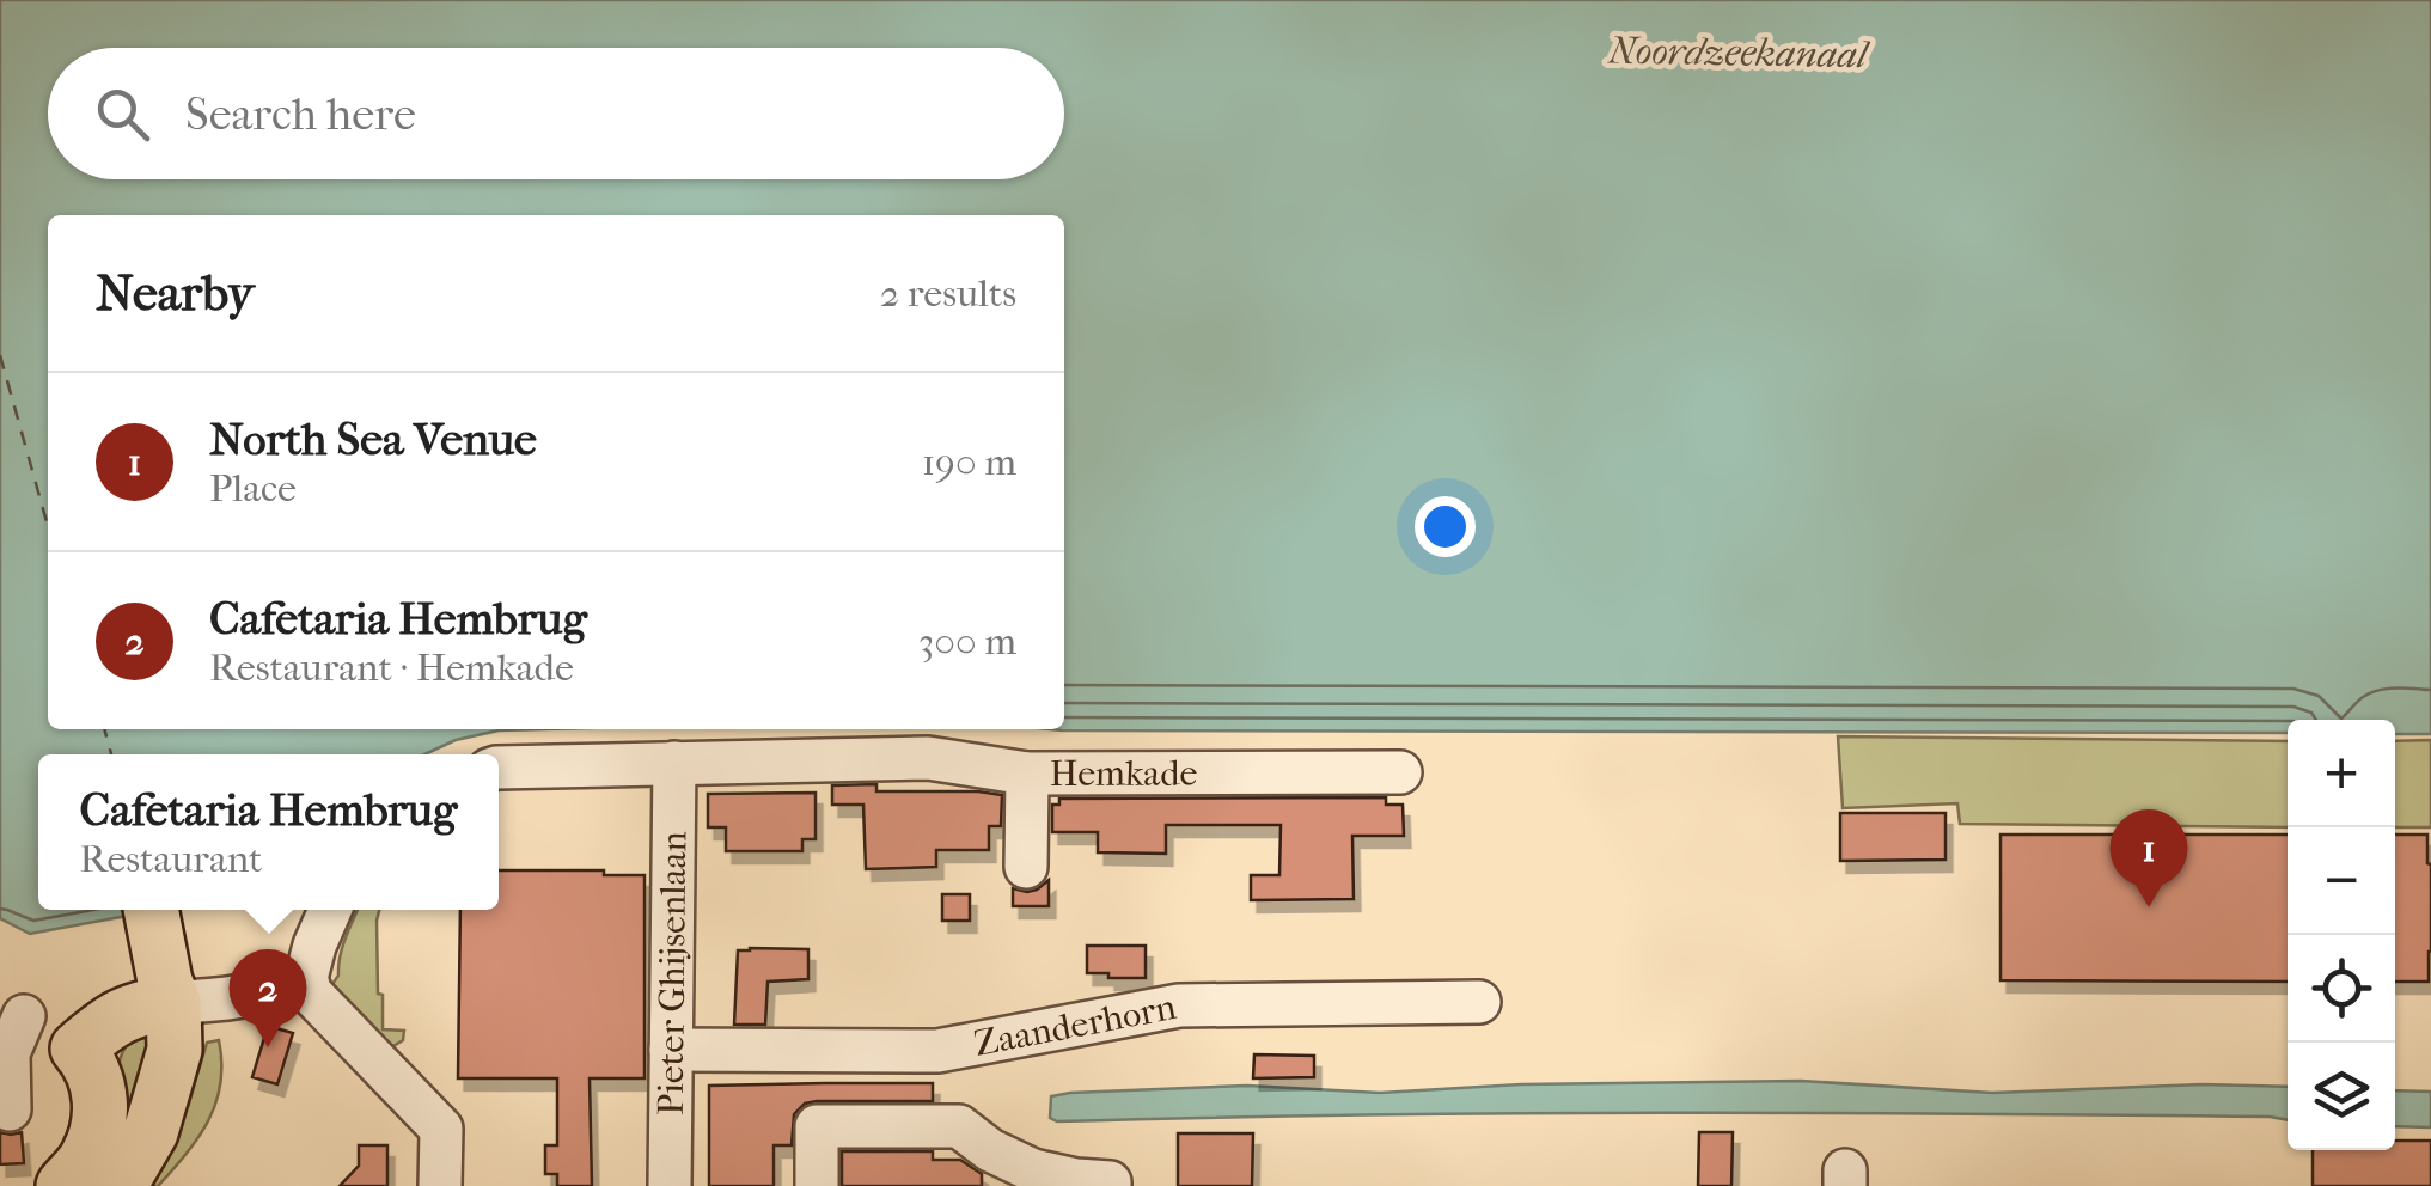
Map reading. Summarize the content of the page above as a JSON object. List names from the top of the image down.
{
  "streets": {
    "street": ["Hemkade", "Pieter Ghijsenlaan", "Zaanderhorn"]
  },
  "crossings": [
    ["Hemkade", "Pieter Ghijsenlaan"],
    ["Pieter Ghijsenlaan", "Zaanderhorn"]
  ],
  "water": ["Noordzeekanaal"],
  "page": {
    "search": "Search here",
    "heading": ["Nearby", "2 results"],
    "list": [
      {
        "mark": "1",
        "name": "North Sea Venue",
        "note": "Place",
        "value": "190 m"
      },
      {
        "mark": "2",
        "name": "Cafetaria Hembrug",
        "note": "Restaurant · Hemkade",
        "value": "300 m"
      }
    ],
    "map_buttons": ["+", "−"],
    "popup": ["Cafetaria Hembrug", "Restaurant"],
    "pins": ["1", "2"]
  }
}
